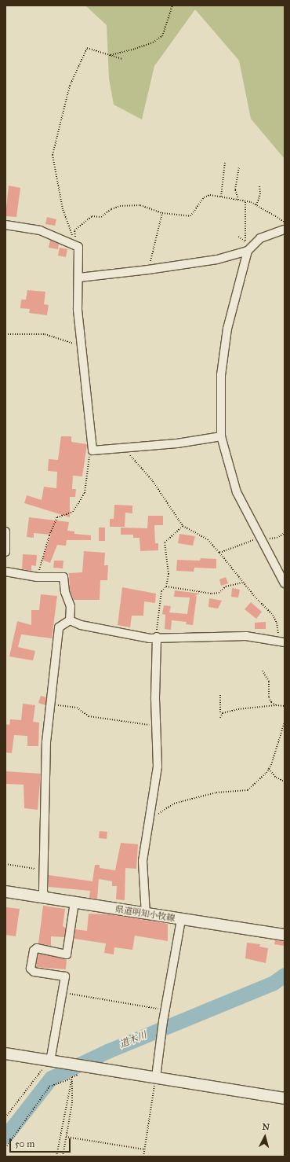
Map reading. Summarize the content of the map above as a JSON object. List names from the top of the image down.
{
  "streets": {
    "main road": ["県道明知小牧線"]
  },
  "water": ["道木川"],
  "scale_bar": "50 m",
  "north": "top"
}
